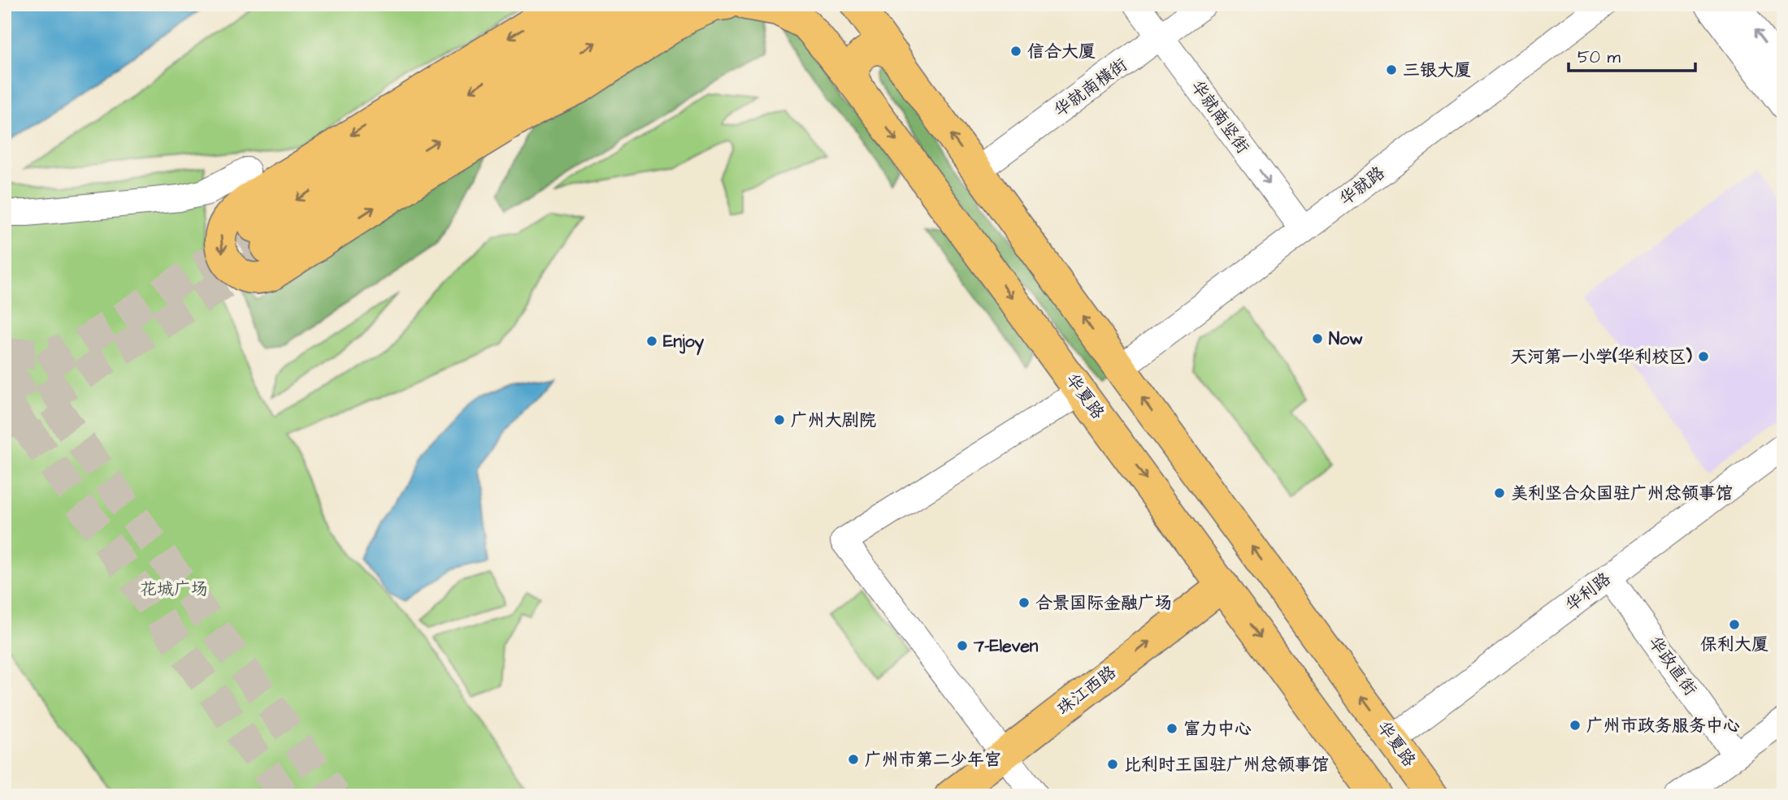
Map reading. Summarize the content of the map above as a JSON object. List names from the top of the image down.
{
  "streets": {
    "main road": ["华夏路", "珠江西路"],
    "street": [
      "华就南横街",
      "华就南竖街",
      "华就路",
      "华利路",
      "华政直街"
    ]
  },
  "crossings": [
    ["华就南横街", "华就南竖街"],
    ["华就南横街", "华夏路"],
    ["华就南竖街", "华就路"],
    ["华就路", "华夏路"],
    ["华夏路", "华利路"],
    ["华夏路", "珠江西路"],
    ["华利路", "华政直街"]
  ],
  "one_way": ["华就南竖街", "珠江西路"],
  "parks": ["花城广场"],
  "places": [
    "信合大厦",
    "三银大厦",
    "Now",
    "Enjoy",
    "天河第一小学(华利校区)",
    "广州大剧院",
    "美利坚合众国驻广州总领事馆",
    "合景国际金融广场",
    "保利大厦",
    "7-Eleven",
    "广州市政务服务中心",
    "富力中心",
    "广州市第二少年宫",
    "比利时王国驻广州总领事馆"
  ],
  "scale_bar": "50 m"
}
